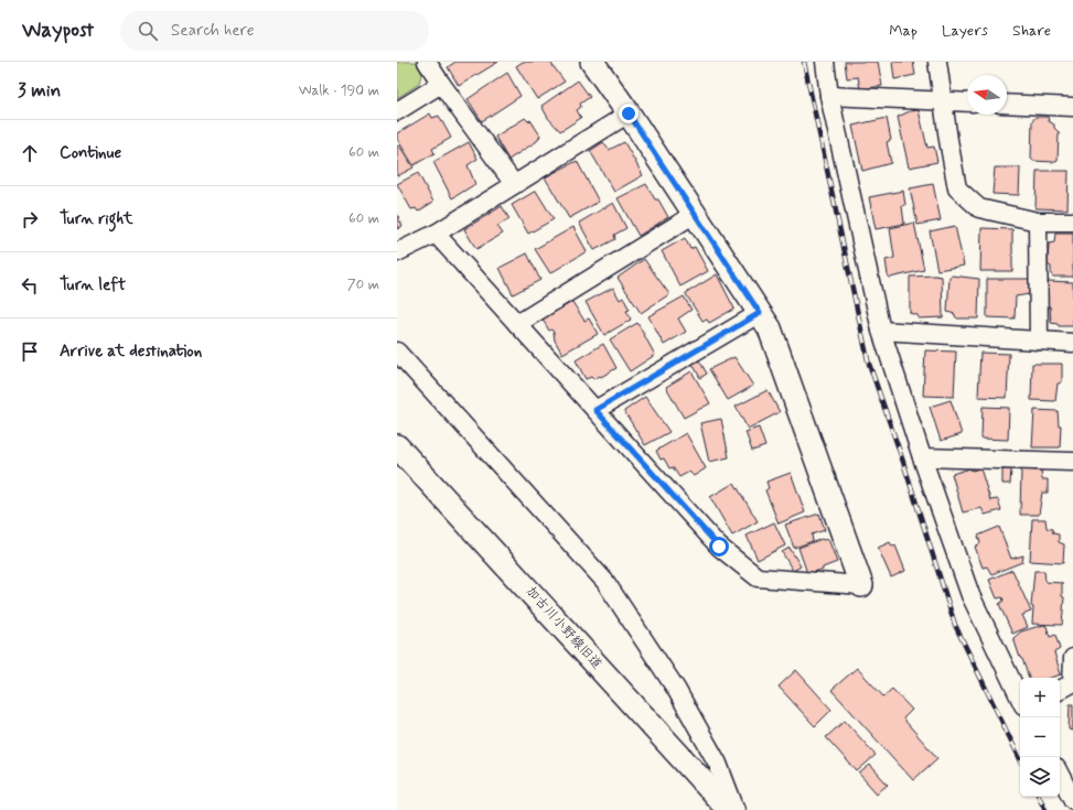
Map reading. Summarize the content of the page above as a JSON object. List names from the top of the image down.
{
  "streets": {
    "street": ["加古川小野線旧道"]
  },
  "north": "left",
  "page": {
    "header": "Waypost",
    "search": "Search here",
    "nav": ["Map", "Layers", "Share"],
    "heading": ["3 min", "Walk · 190 m"],
    "list": [
      ["Continue", "60 m"],
      ["Turn right", "60 m"],
      ["Turn left", "70 m"],
      "Arrive at destination"
    ],
    "map_buttons": ["+", "−"]
  }
}
